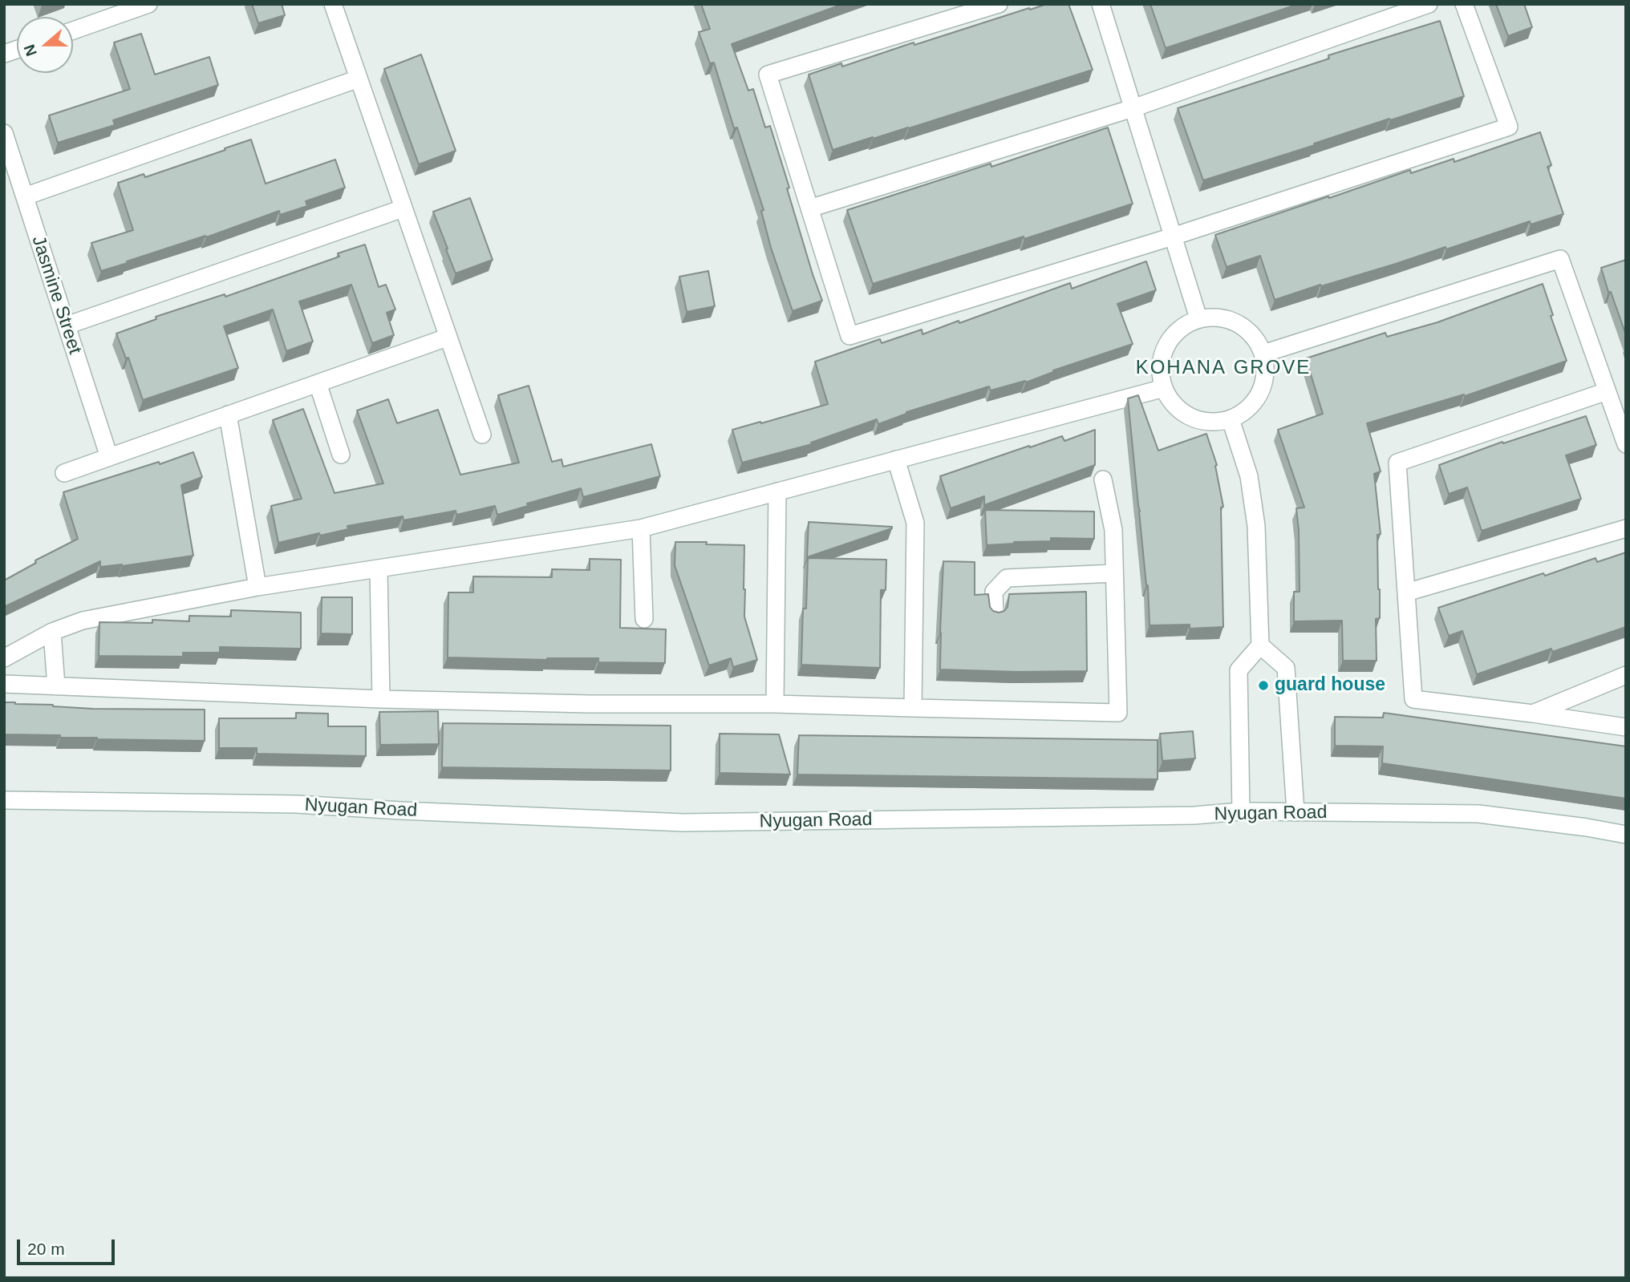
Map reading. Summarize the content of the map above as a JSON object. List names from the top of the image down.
{
  "streets": {
    "street": ["Jasmine Street", "Nyugan Road"]
  },
  "districts": ["KOHANA GROVE"],
  "places": ["guard house"],
  "scale_bar": "20 m",
  "north": "left"
}
